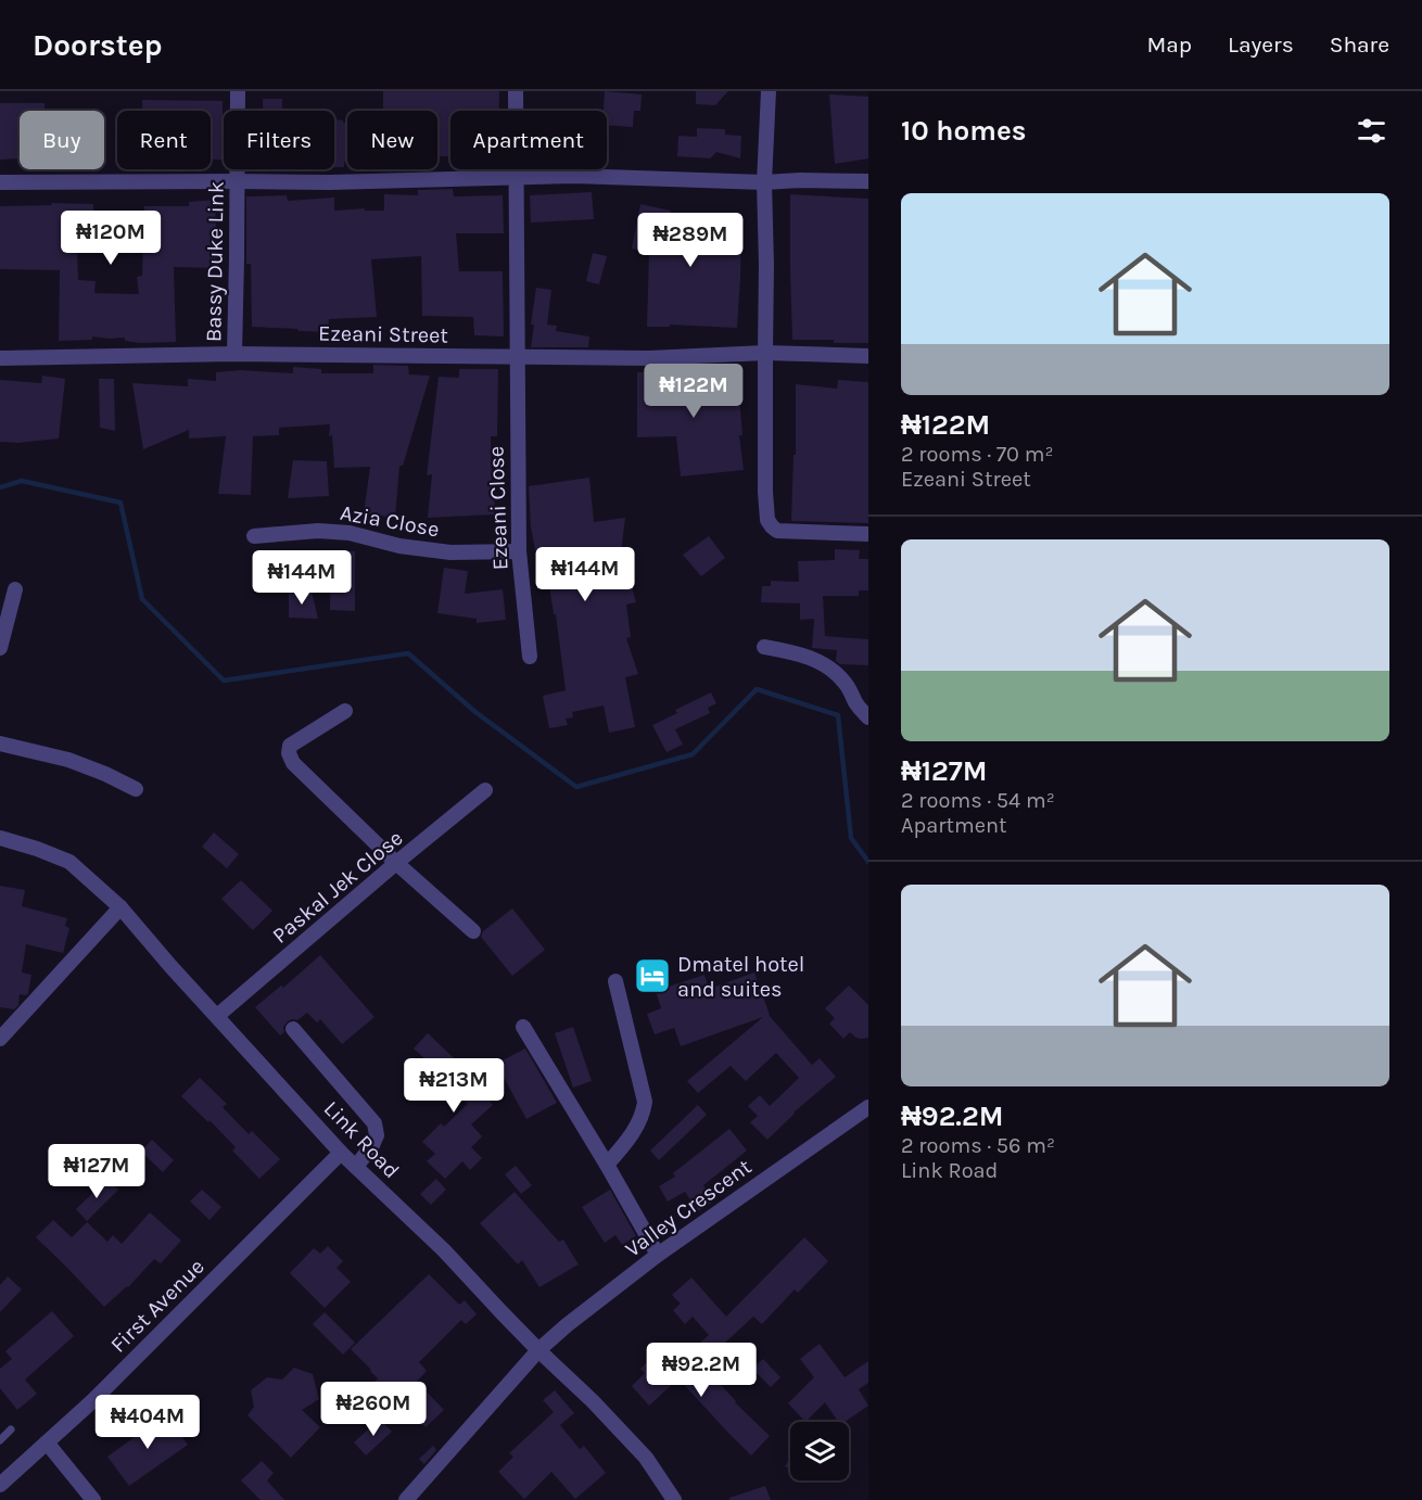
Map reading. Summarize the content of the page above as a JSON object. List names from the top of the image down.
{
  "streets": {
    "street": [
      "Bassy Duke Link",
      "Ezeani Street",
      "Ezeani Close",
      "Azia Close",
      "Paskal Jek Close",
      "Link Road",
      "Valley Crescent",
      "First Avenue"
    ]
  },
  "crossings": [
    ["Bassy Duke Link", "Ezeani Street"],
    ["Ezeani Street", "Ezeani Close"],
    ["Ezeani Close", "Azia Close"],
    ["Paskal Jek Close", "Link Road"],
    ["Link Road", "Valley Crescent"],
    ["Link Road", "First Avenue"]
  ],
  "places": {
    "hotel": ["Dmatel hotel and suites"]
  },
  "page": {
    "header": "Doorstep",
    "nav": ["Map", "Layers", "Share"],
    "heading": "10 homes",
    "chip": [
      "Buy",
      "Rent",
      "Filters",
      "New",
      "Apartment"
    ],
    "list": [
      {
        "name": "₦122M",
        "note": "2 rooms · 70 m² · Ezeani Street"
      },
      {
        "name": "₦127M",
        "note": "2 rooms · 54 m² · Apartment"
      },
      {
        "name": "₦92.2M",
        "note": "2 rooms · 56 m² · Link Road"
      }
    ],
    "price": [
      "₦120M",
      "₦289M",
      "₦122M",
      "₦144M",
      "₦144M",
      "₦213M",
      "₦127M",
      "₦92.2M",
      "₦260M",
      "₦404M"
    ]
  }
}
